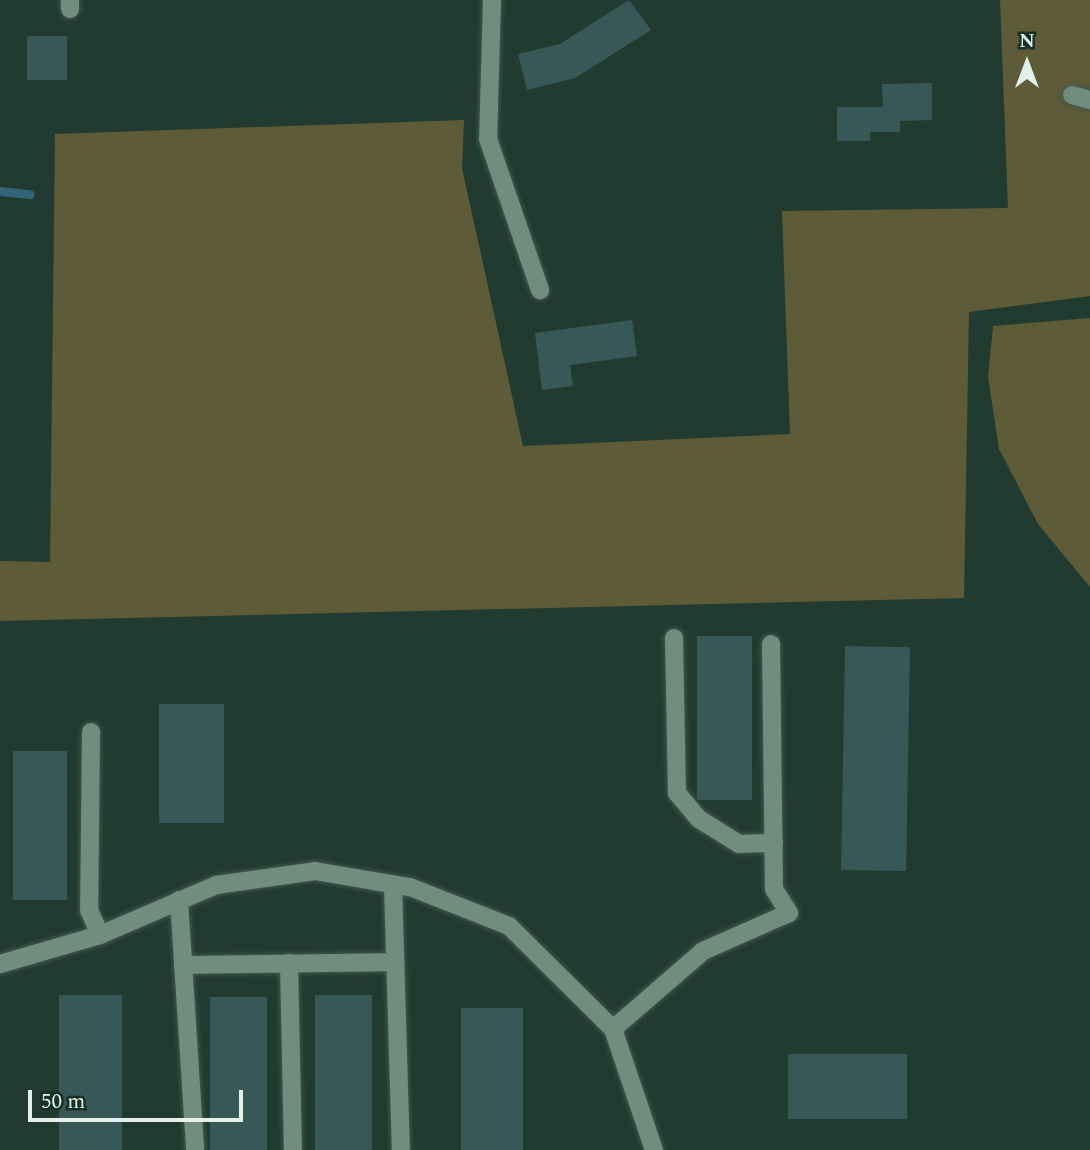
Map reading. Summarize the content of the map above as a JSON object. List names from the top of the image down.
{
  "scale_bar": "50 m",
  "north": "top"
}
